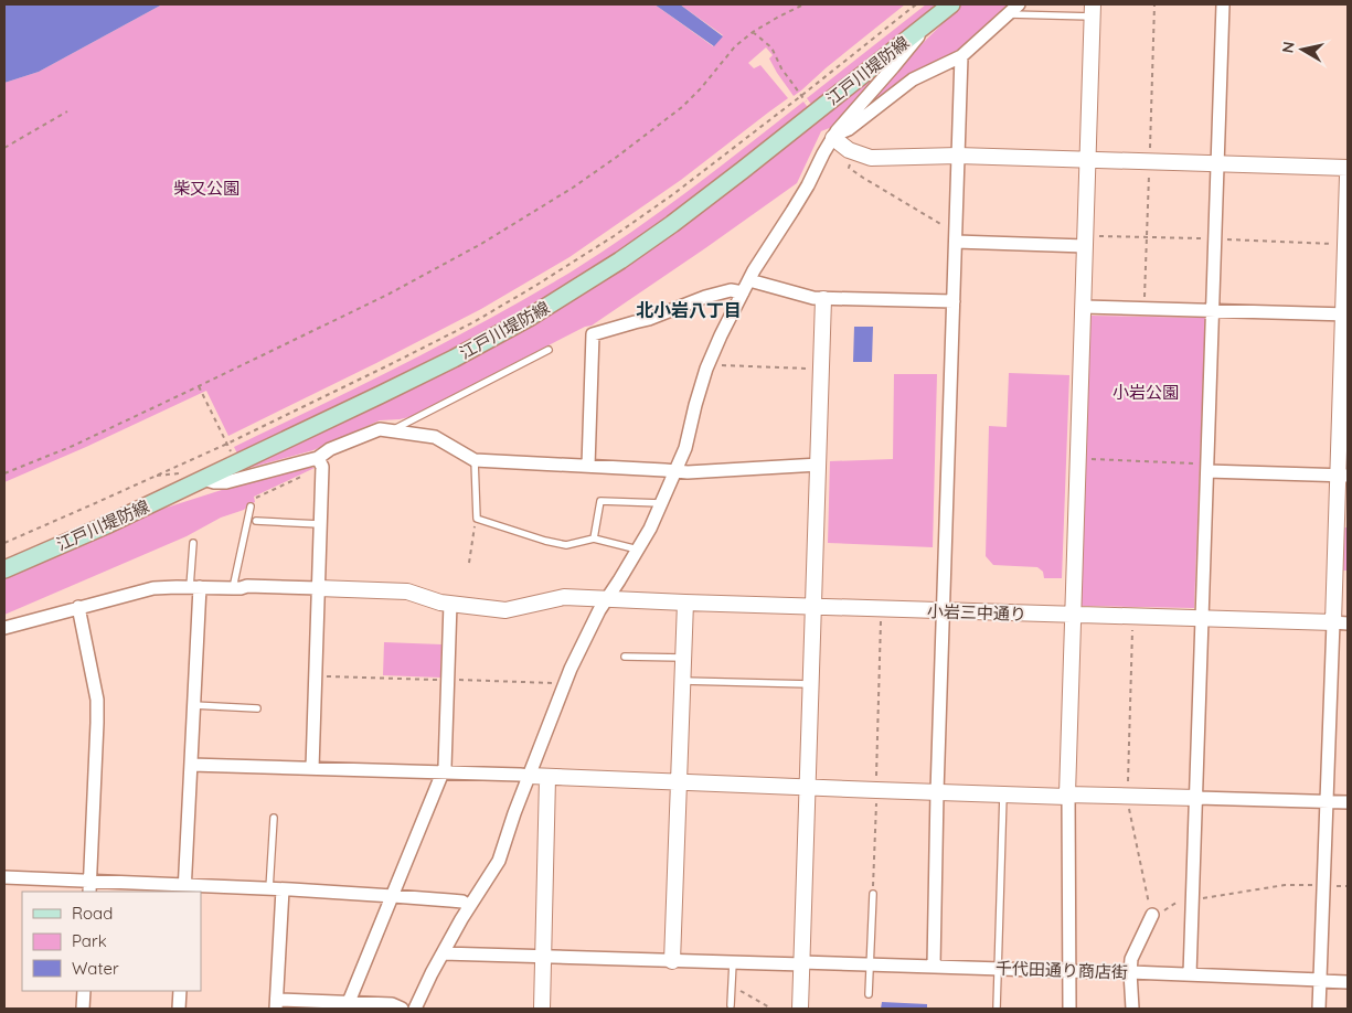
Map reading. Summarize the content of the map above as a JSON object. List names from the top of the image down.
{
  "streets": {
    "main road": ["江戸川堤防線"],
    "street": ["小岩三中通り", "千代田通り商店街"]
  },
  "districts": ["北小岩八丁目"],
  "parks": ["柴又公園", "小岩公園"],
  "legend": ["Road", "Park", "Water"],
  "north": "left"
}
